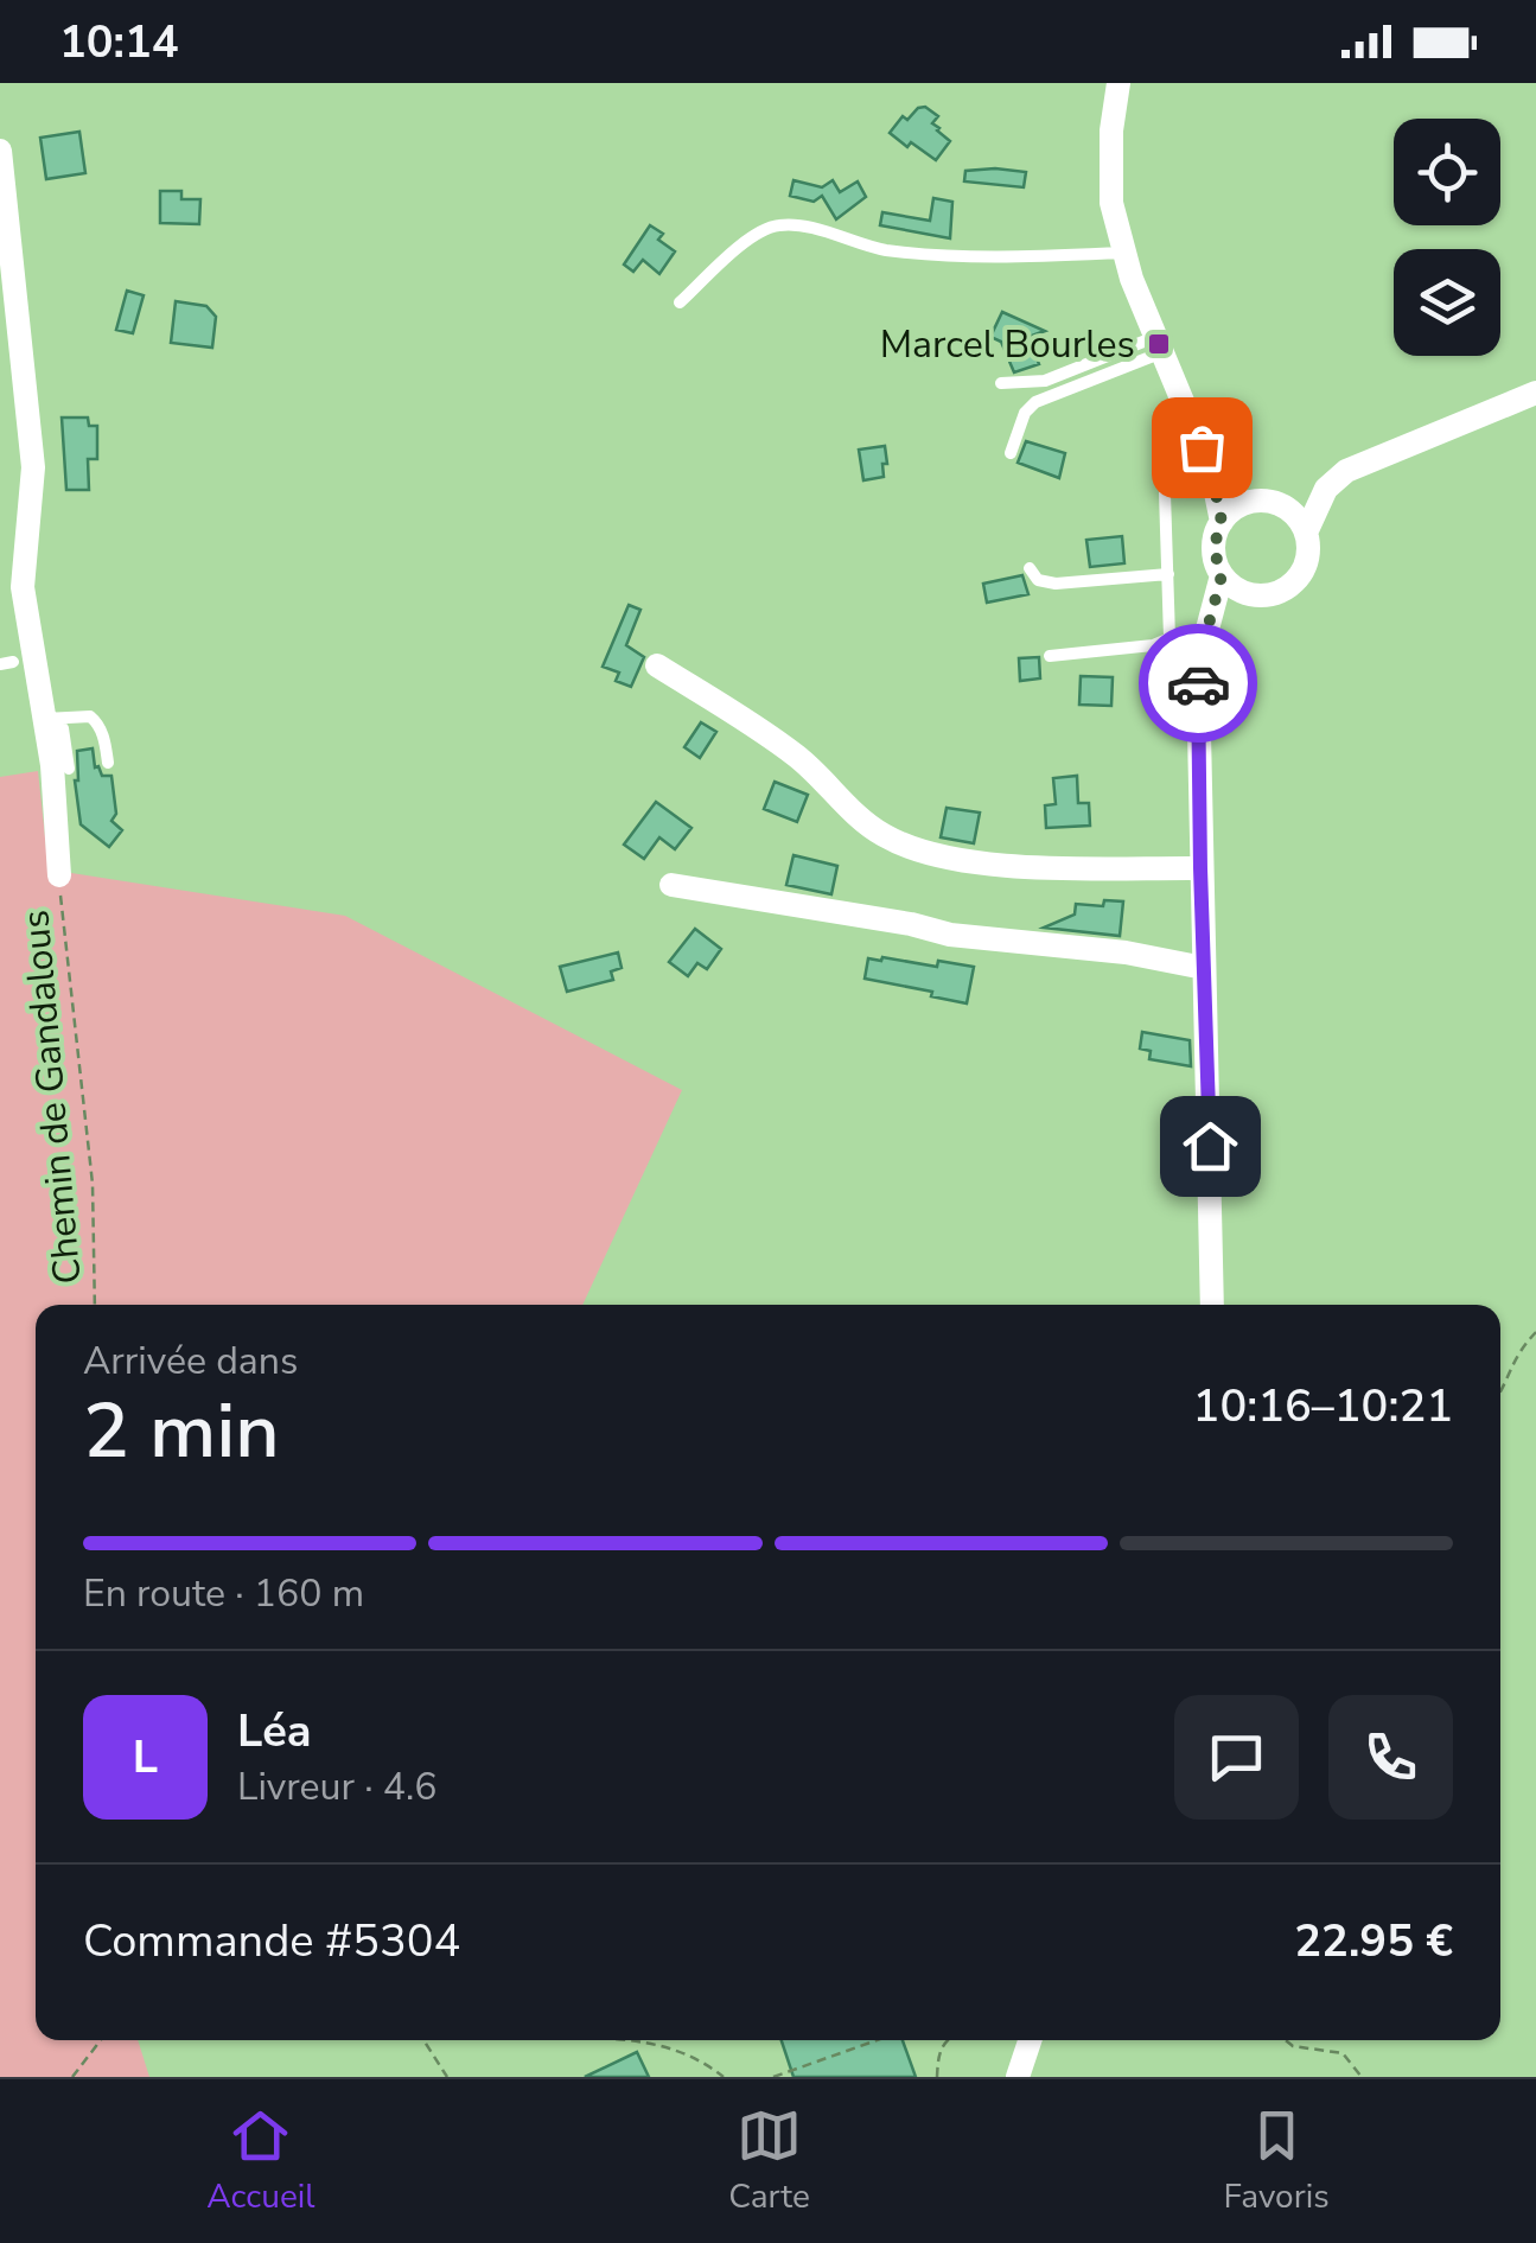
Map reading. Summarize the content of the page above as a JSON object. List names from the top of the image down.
{
  "streets": {
    "path": ["Chemin de Gandalous"]
  },
  "places": {
    "transit": ["Marcel Bourles"]
  },
  "page": {
    "status": "10:14",
    "heading": ["2 min", "Arrivée dans", "10:16–10:21"],
    "panel": [
      "Léa",
      "Livreur · 4.6",
      "Commande #5304",
      "22.95 €"
    ],
    "bar": "En route · 160 m",
    "round": "L",
    "tabs": ["Accueil", "Carte", "Favoris"]
  }
}
